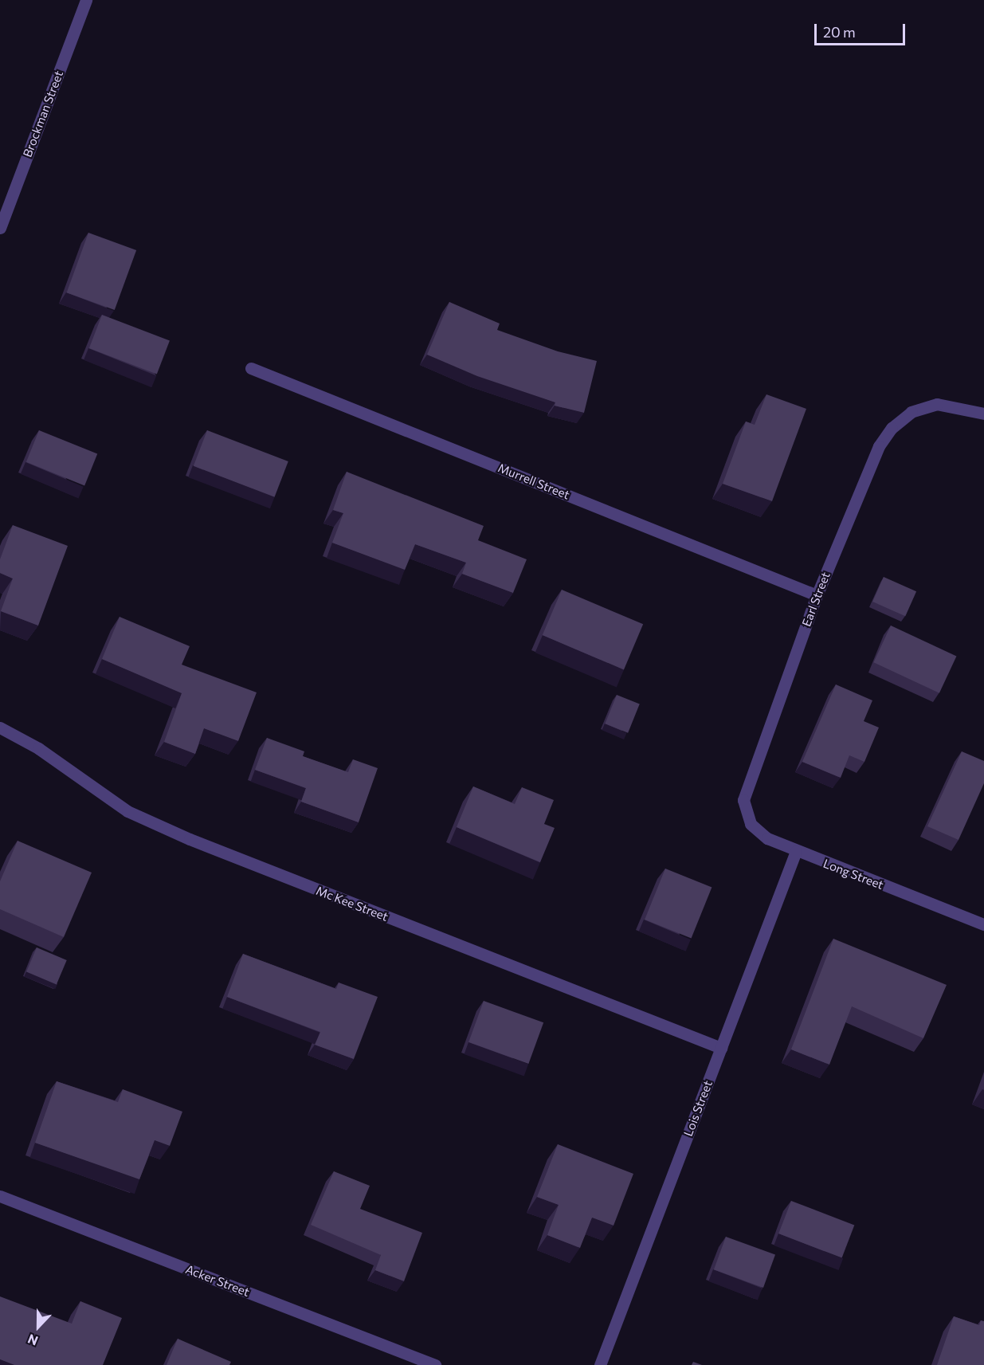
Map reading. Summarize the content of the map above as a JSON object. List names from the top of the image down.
{
  "streets": {
    "street": [
      "Brockman Street",
      "Murrell Street",
      "Earl Street",
      "Long Street",
      "Mc Kee Street",
      "Lois Street",
      "Acker Street"
    ]
  },
  "crossings": [
    ["Murrell Street", "Earl Street"],
    ["Earl Street", "Long Street"],
    ["Long Street", "Lois Street"],
    ["Mc Kee Street", "Lois Street"]
  ],
  "scale_bar": "20 m",
  "north": "bottom"
}
